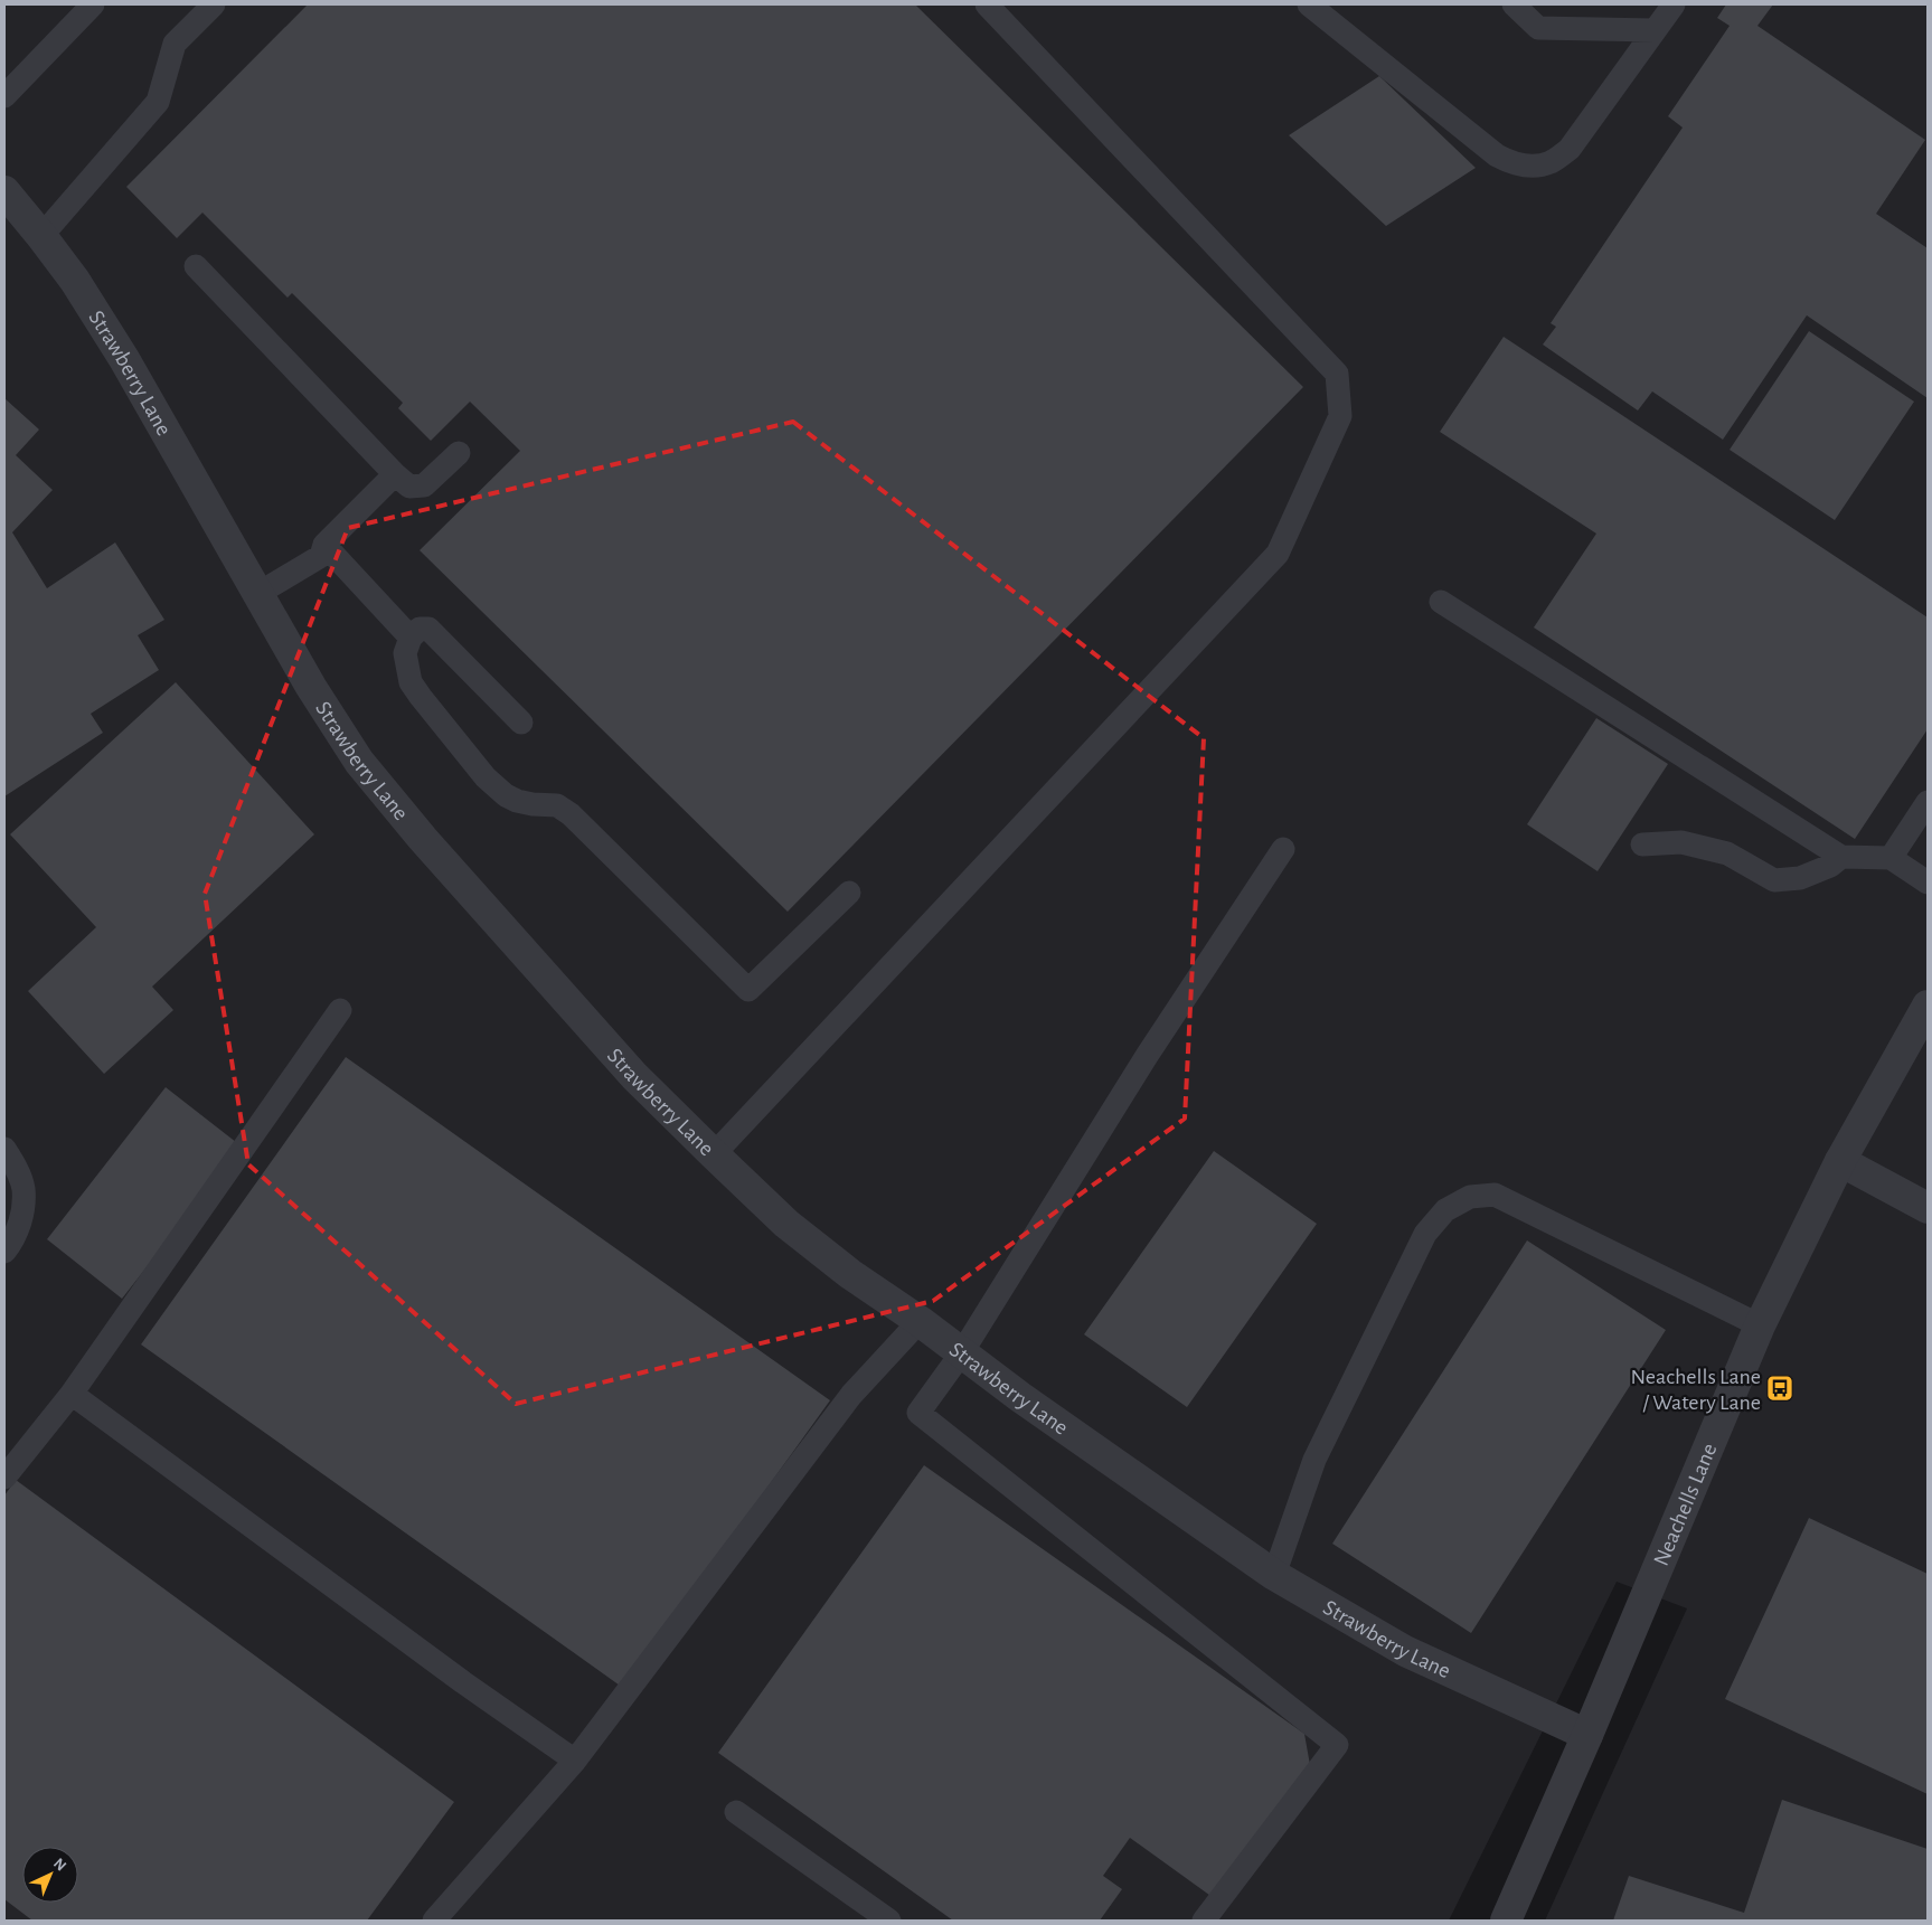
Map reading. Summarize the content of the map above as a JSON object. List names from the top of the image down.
{
  "streets": {
    "street": ["Strawberry Lane", "Neachells Lane"]
  },
  "crossings": [
    ["Strawberry Lane", "Neachells Lane"]
  ],
  "places": {
    "bus stop": ["Neachells Lane / Watery Lane"]
  },
  "north": "top right"
}
